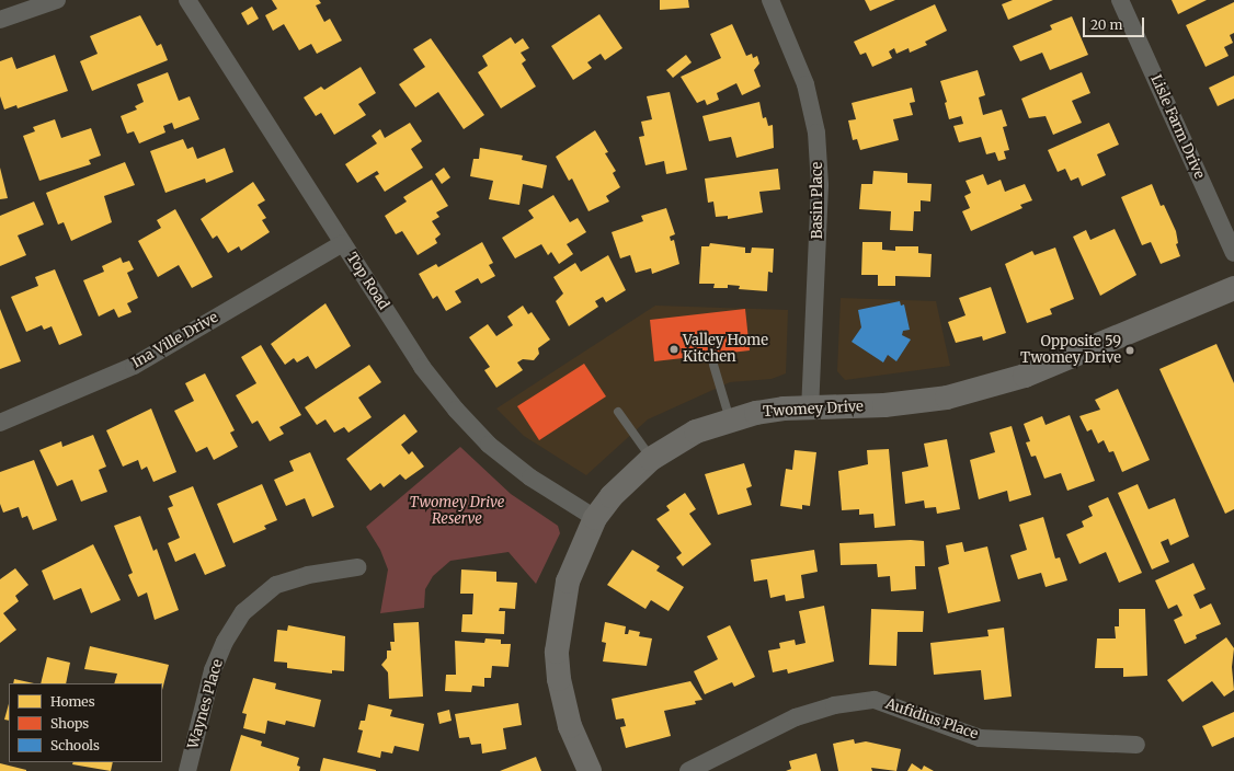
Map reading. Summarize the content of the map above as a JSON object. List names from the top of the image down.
{
  "streets": {
    "street": [
      "Lisle Farm Drive",
      "Basin Place",
      "Top Road",
      "Ina Ville Drive",
      "Twomey Drive",
      "Waynes Place",
      "Aufidius Place"
    ]
  },
  "crossings": [
    ["Basin Place", "Twomey Drive"],
    ["Top Road", "Ina Ville Drive"],
    ["Top Road", "Twomey Drive"]
  ],
  "parks": ["Twomey Drive Reserve"],
  "places": ["Valley Home Kitchen", "Opposite 59 Twomey Drive"],
  "legend": ["Homes", "Shops", "Schools"],
  "scale_bar": "20 m"
}
